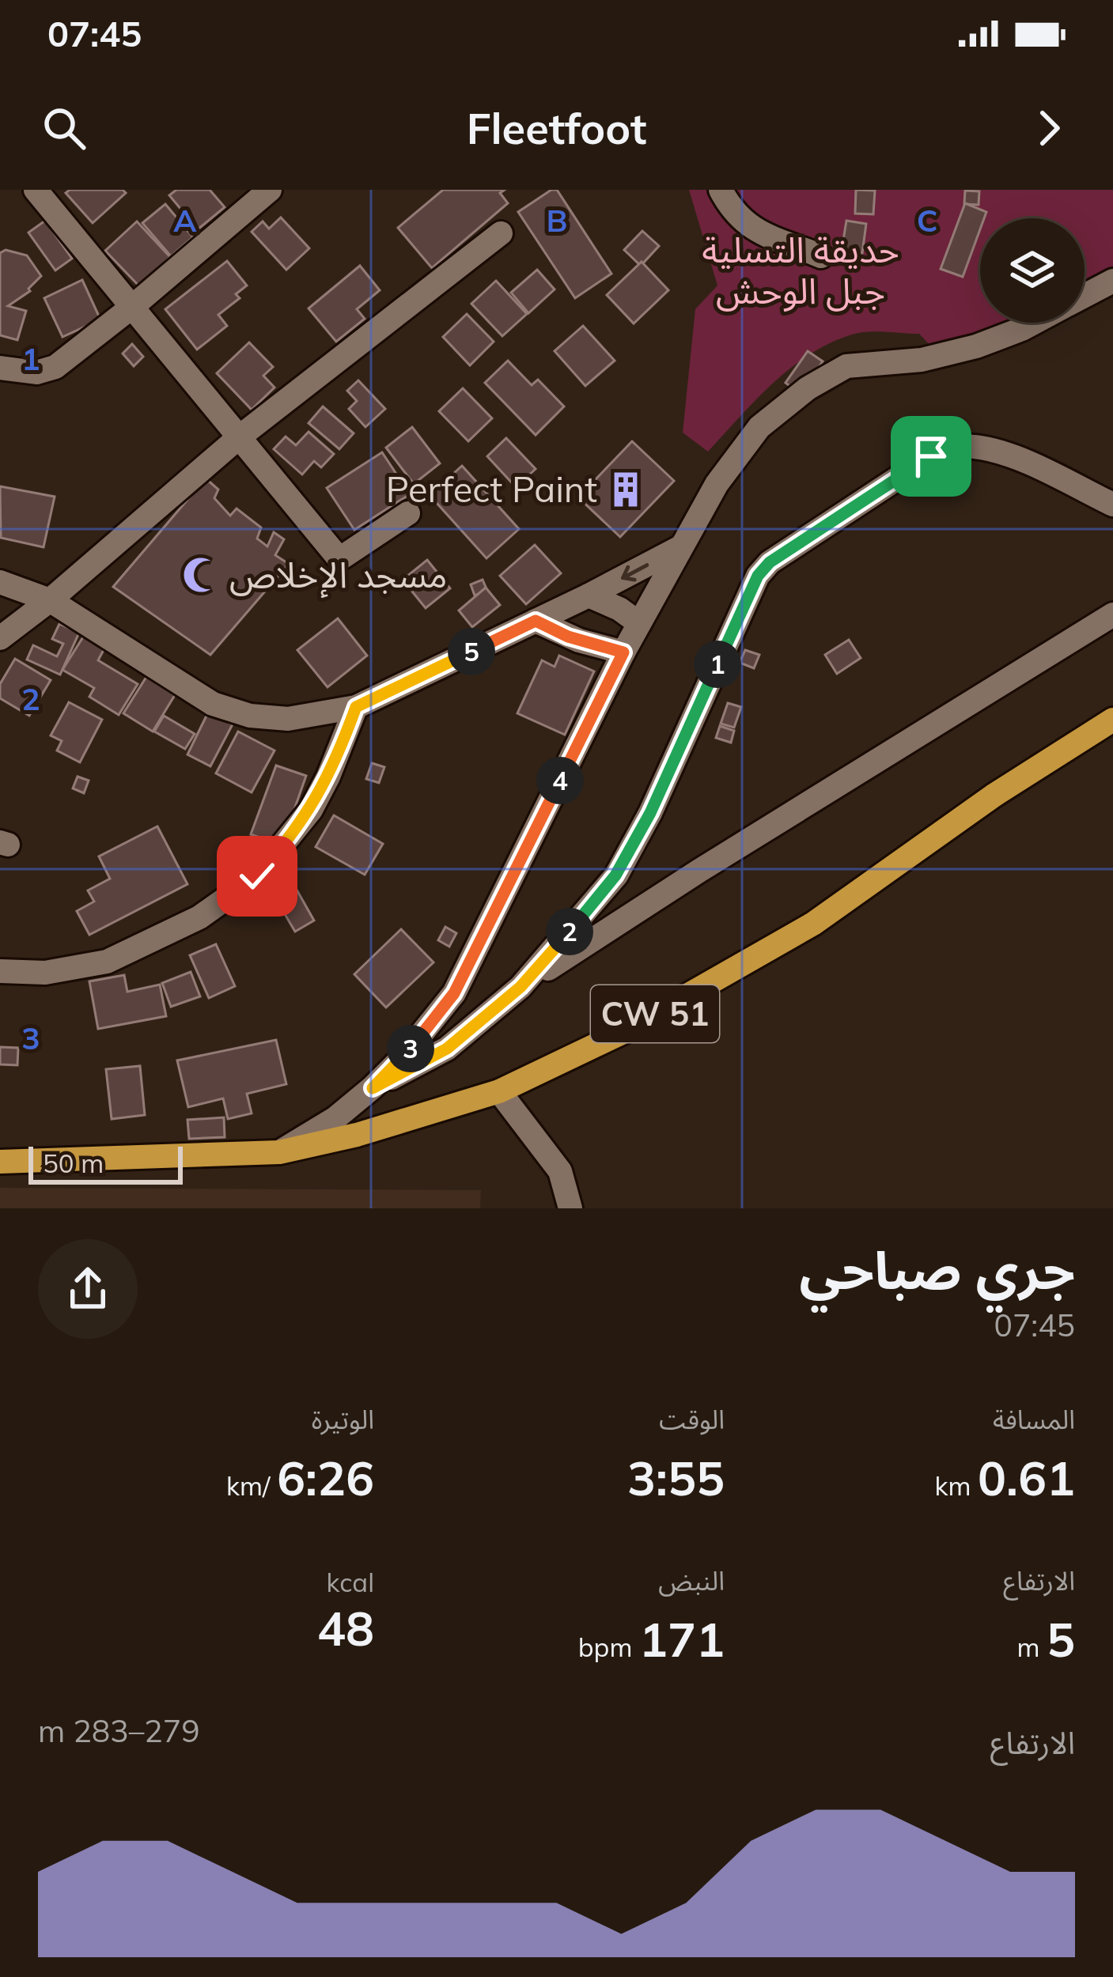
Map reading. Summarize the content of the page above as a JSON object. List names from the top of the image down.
{
  "streets": {
    "main road": ["CW 51"]
  },
  "parks": ["حديقة التسلية جبل الوحش"],
  "places": {
    "building": ["Perfect Paint"],
    "mosque": ["مسجد الإخلاص"]
  },
  "scale_bar": "50 m",
  "page": {
    "status": "07:45",
    "header": "Fleetfoot",
    "pins": [
      "5",
      "1",
      "4",
      "2",
      "3"
    ],
    "scale": "50 m",
    "heading": ["جري صباحي", "07:45"],
    "stats": [
      ["المسافة", "0.61 km"],
      ["الوقت", "3:55"],
      ["الوتيرة", "6:26 /km"],
      ["الارتفاع", "5 m"],
      ["النبض", "171 bpm"],
      ["kcal", "48"]
    ],
    "chart": ["الارتفاع", "279–283 m"]
  },
  "grid": {
    "columns": ["A", "B", "C"],
    "rows": ["1", "2", "3"]
  }
}
